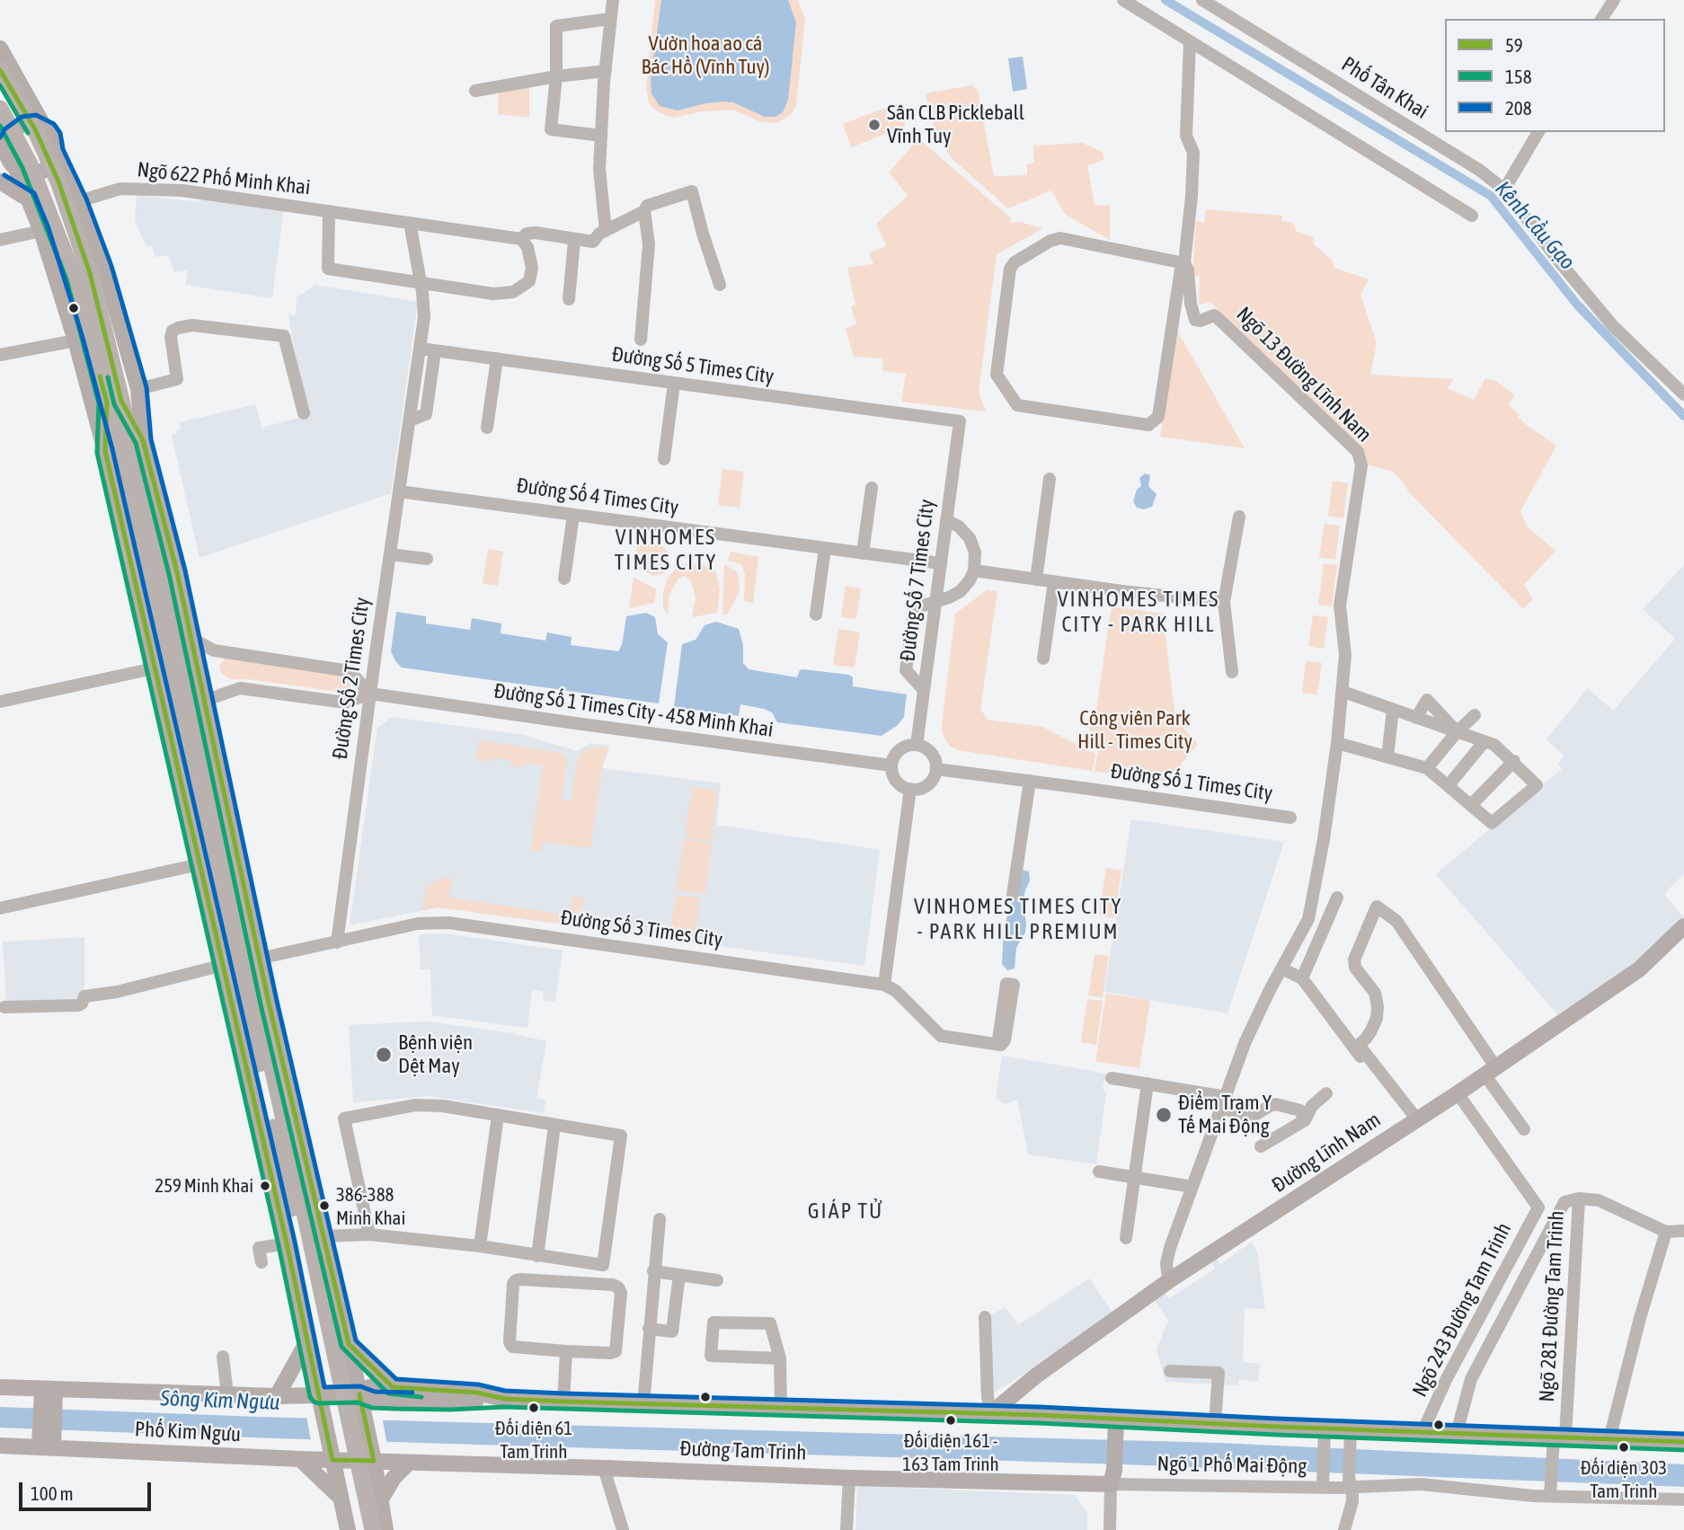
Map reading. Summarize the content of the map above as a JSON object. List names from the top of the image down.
{
  "streets": {
    "main road": ["Đường Lĩnh Nam", "Phố Kim Ngưu", "Đường Tam Trinh"],
    "street": [
      "Phố Tân Khai",
      "Ngõ 622 Phố Minh Khai",
      "Đường Số 5 Times City",
      "Ngõ 13 Đường Lĩnh Nam",
      "Đường Số 4 Times City",
      "Đường Số 7 Times City",
      "Đường Số 2 Times City",
      "Đường Số 1 Times City - 458 Minh Khai",
      "Đường Số 1 Times City",
      "Đường Số 3 Times City",
      "Ngõ 281 Đường Tam Trinh",
      "Ngõ 243 Đường Tam Trinh",
      "Ngõ 1 Phố Mai Động"
    ]
  },
  "crossings": [
    ["Ngõ 622 Phố Minh Khai", "Đường Số 2 Times City"],
    ["Đường Số 5 Times City", "Đường Số 7 Times City"],
    ["Đường Số 5 Times City", "Đường Số 2 Times City"],
    ["Ngõ 13 Đường Lĩnh Nam", "Đường Lĩnh Nam"],
    ["Đường Số 4 Times City", "Đường Số 7 Times City"],
    ["Đường Số 4 Times City", "Đường Số 2 Times City"],
    ["Đường Số 7 Times City", "Đường Số 1 Times City - 458 Minh Khai"],
    ["Đường Số 7 Times City", "Đường Số 1 Times City"],
    ["Đường Số 2 Times City", "Đường Số 1 Times City - 458 Minh Khai"],
    ["Đường Số 2 Times City", "Đường Số 3 Times City"],
    ["Đường Số 1 Times City - 458 Minh Khai", "Đường Số 1 Times City"],
    ["Đường Lĩnh Nam", "Ngõ 243 Đường Tam Trinh"],
    ["Ngõ 281 Đường Tam Trinh", "Ngõ 1 Phố Mai Động"],
    ["Phố Kim Ngưu", "Đường Tam Trinh"],
    ["Đường Tam Trinh", "Ngõ 1 Phố Mai Động"]
  ],
  "districts": [
    "VINHOMES TIMES CITY",
    "VINHOMES TIMES CITY - PARK HILL",
    "VINHOMES TIMES CITY - PARK HILL PREMIUM",
    "GIÁP TỬ"
  ],
  "water": ["Kênh Cầu Gạo", "Sông Kim Ngưu"],
  "parks": ["Vườn hoa ao cá Bác Hồ (Vĩnh Tuy)", "Công viên Park Hill - Times City"],
  "places": [
    "Sân CLB Pickleball Vĩnh Tuy",
    "Bệnh viện Dệt May",
    "Điểm Trạm Y Tế Mai Động",
    "259 Minh Khai",
    "386-388 Minh Khai",
    "Đối diện 61 Tam Trinh",
    "Đối diện 161 - 163 Tam Trinh",
    "Đối diện 303 Tam Trinh"
  ],
  "lines": ["transit line 59", "transit line 158", "transit line 208"],
  "legend": ["59", "158", "208"],
  "scale_bar": "100 m"
}
